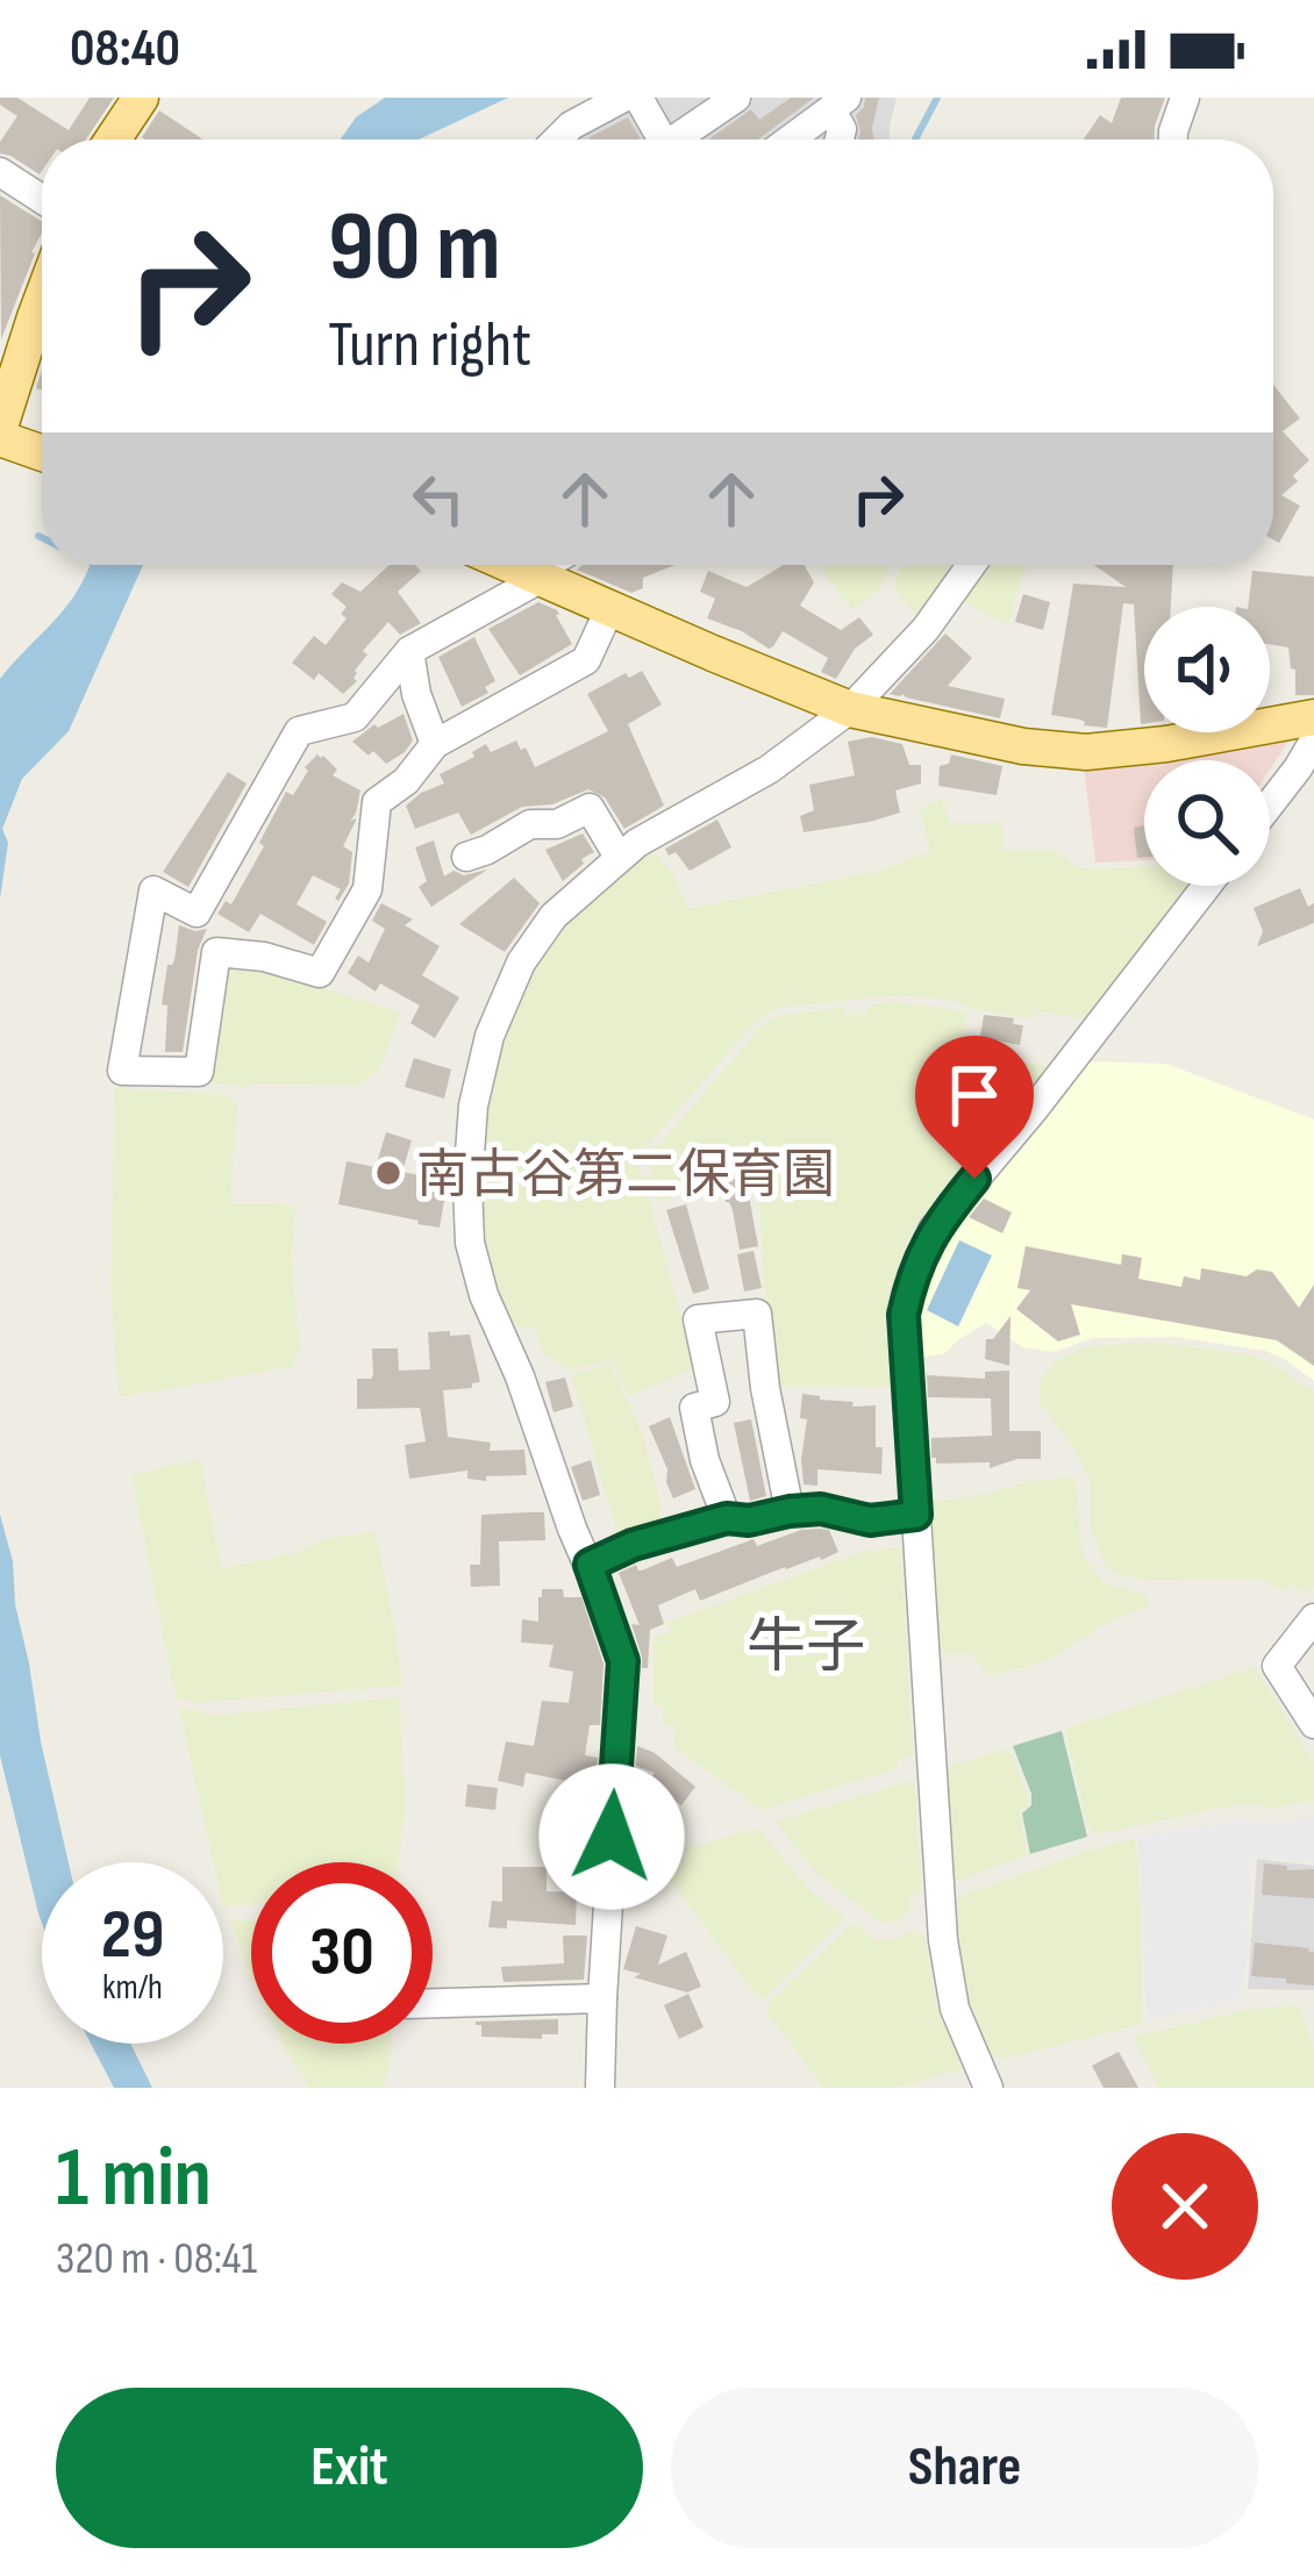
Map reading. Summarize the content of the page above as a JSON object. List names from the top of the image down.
{
  "districts": ["牛子"],
  "places": ["南古谷第二保育園"],
  "page": {
    "status": "08:40",
    "turn": ["90 m", "Turn right"],
    "speed": "29 km/h",
    "limit": "30",
    "heading": ["1 min", "320 m · 08:41"],
    "buttons": ["Exit", "Share"]
  }
}
